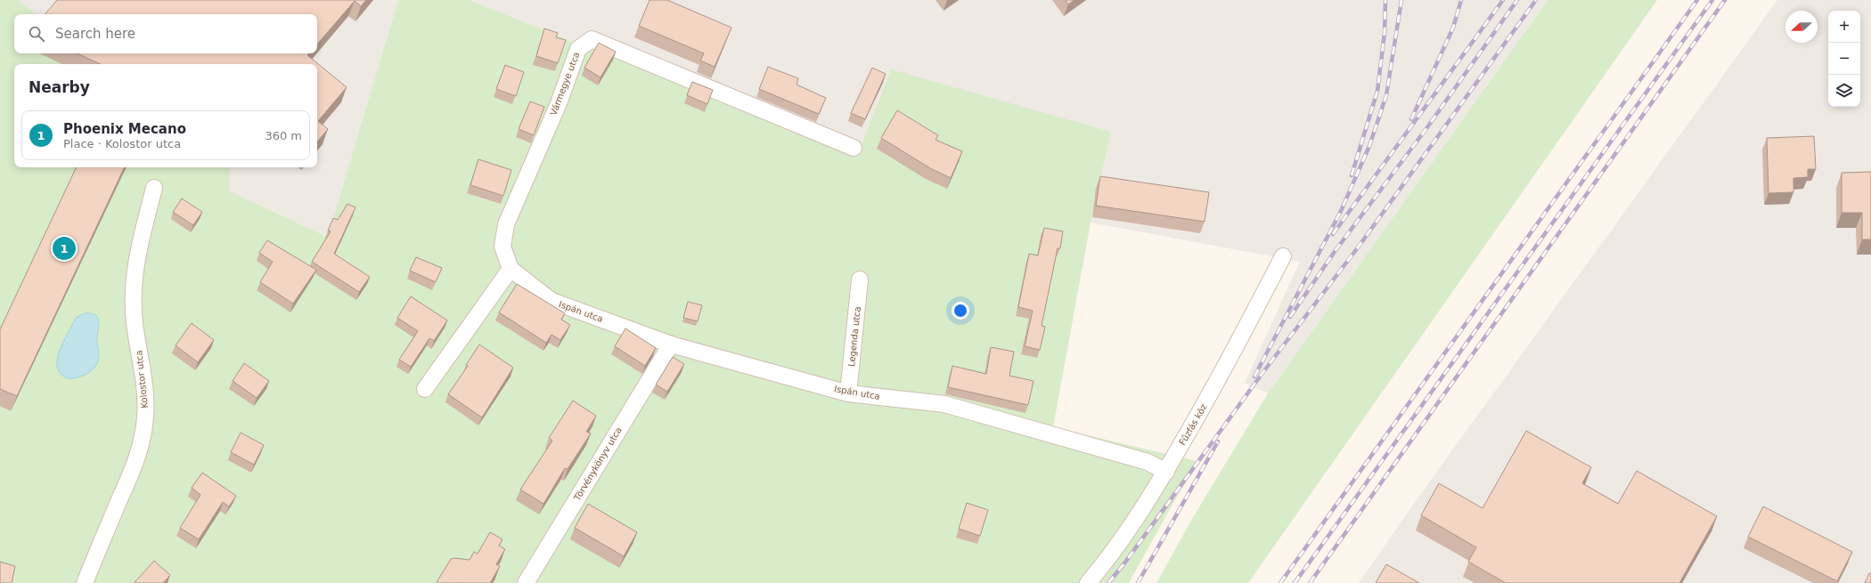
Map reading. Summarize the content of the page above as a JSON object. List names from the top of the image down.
{
  "streets": {
    "street": [
      "Vármegye utca",
      "Ispán utca",
      "Legenda utca",
      "Kolostor utca",
      "Fűzfás köz",
      "Törvénykönyv utca"
    ]
  },
  "crossings": [
    ["Vármegye utca", "Ispán utca"],
    ["Ispán utca", "Legenda utca"],
    ["Ispán utca", "Fűzfás köz"],
    ["Ispán utca", "Törvénykönyv utca"]
  ],
  "north": "left",
  "page": {
    "map_buttons": ["+", "−"],
    "search": "Search here",
    "heading": "Nearby",
    "list": [
      {
        "mark": "1",
        "name": "Phoenix Mecano",
        "note": "Place · Kolostor utca",
        "value": "360 m"
      }
    ],
    "pins": "1"
  }
}
